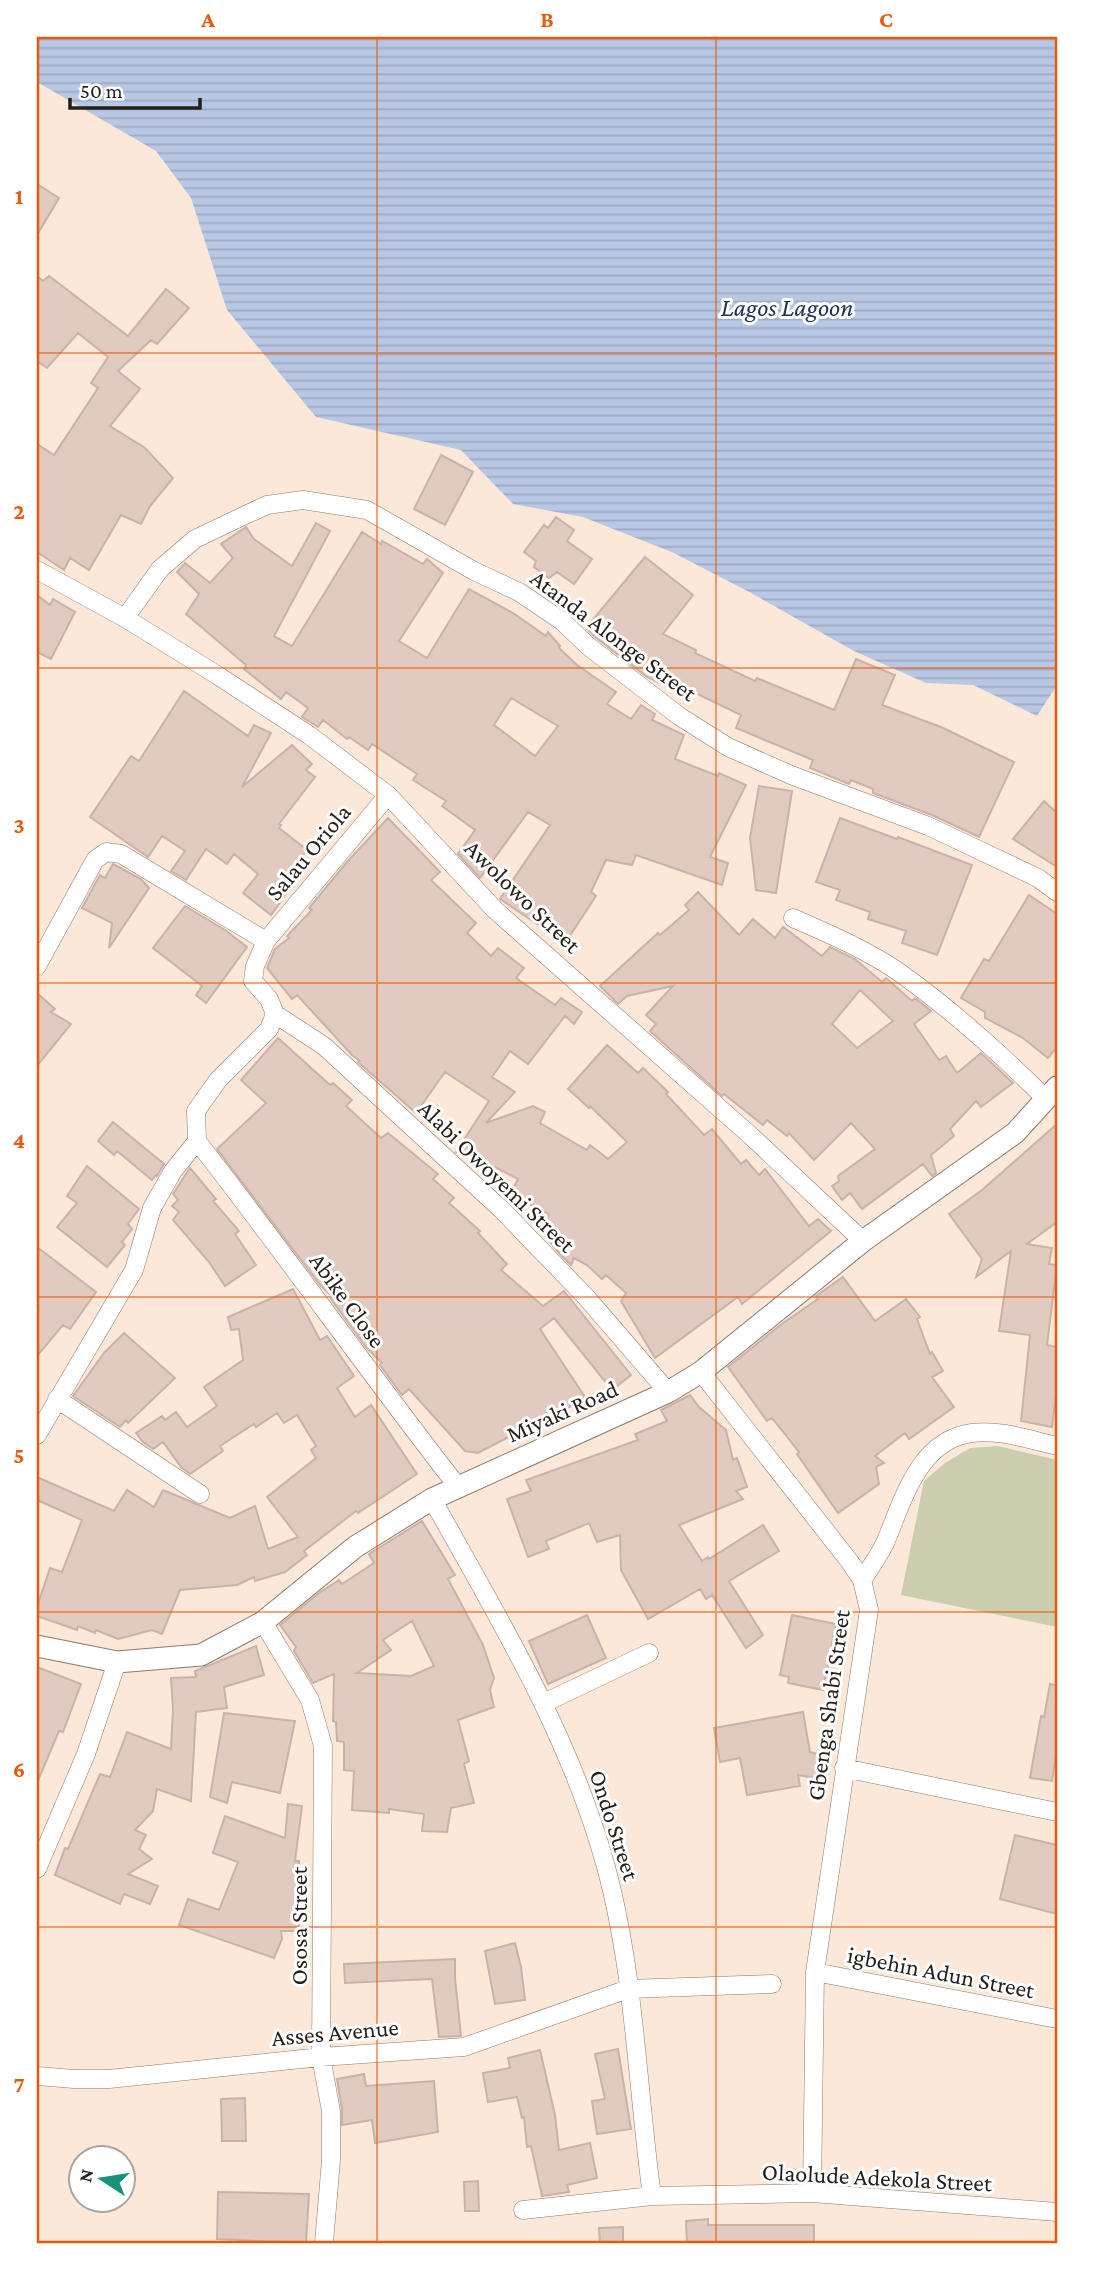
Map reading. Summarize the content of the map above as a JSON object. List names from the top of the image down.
{
  "streets": {
    "street": [
      "Atanda Alonge Street",
      "Salau Oriola",
      "Awolowo Street",
      "Alabi Owoyemi Street",
      "Abike Close",
      "Miyaki Road",
      "Gbenga Shabi Street",
      "Ondo Street",
      "Ososa Street",
      "igbehin Adun Street",
      "Asses Avenue",
      "Olaolude Adekola Street"
    ]
  },
  "crossings": [
    ["Atanda Alonge Street", "Awolowo Street"],
    ["Salau Oriola", "Awolowo Street"],
    ["Salau Oriola", "Alabi Owoyemi Street"],
    ["Awolowo Street", "Miyaki Road"],
    ["Alabi Owoyemi Street", "Miyaki Road"],
    ["Abike Close", "Miyaki Road"],
    ["Miyaki Road", "Gbenga Shabi Street"],
    ["Miyaki Road", "Ondo Street"],
    ["Miyaki Road", "Ososa Street"],
    ["Gbenga Shabi Street", "igbehin Adun Street"],
    ["Gbenga Shabi Street", "Olaolude Adekola Street"],
    ["Ondo Street", "Asses Avenue"],
    ["Ondo Street", "Olaolude Adekola Street"],
    ["Ososa Street", "Asses Avenue"]
  ],
  "water": ["Lagos Lagoon"],
  "scale_bar": "50 m",
  "north": "left",
  "grid": {
    "columns": ["A", "B", "C"],
    "rows": [
      "1",
      "2",
      "3",
      "4",
      "5",
      "6",
      "7"
    ]
  }
}
